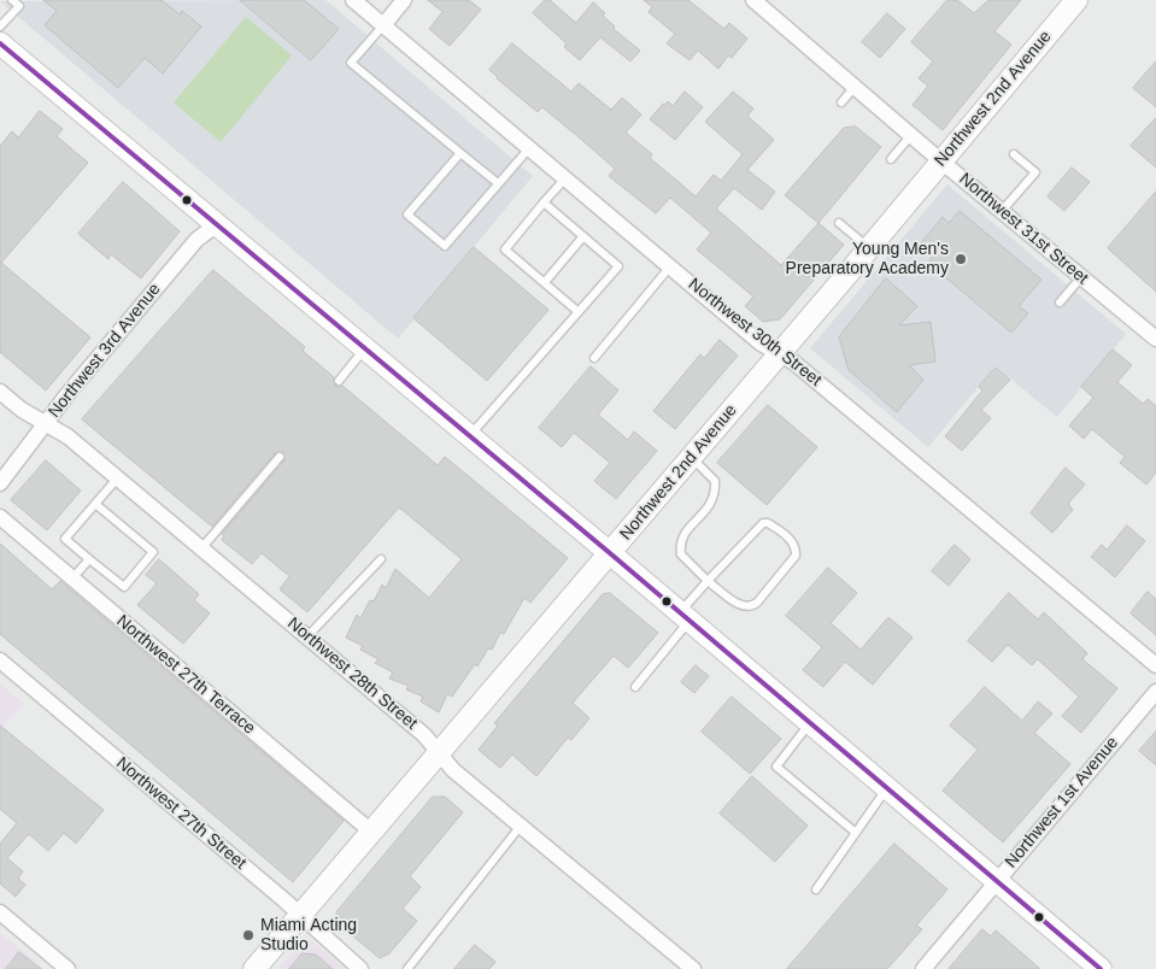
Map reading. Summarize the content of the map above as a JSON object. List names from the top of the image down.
{
  "streets": {
    "street": [
      "Northwest 2nd Avenue",
      "Northwest 31st Street",
      "Northwest 30th Street",
      "Northwest 3rd Avenue",
      "Northwest 28th Street",
      "Northwest 27th Terrace",
      "Northwest 1st Avenue",
      "Northwest 27th Street"
    ]
  },
  "crossings": [
    ["Northwest 2nd Avenue", "Northwest 31st Street"],
    ["Northwest 2nd Avenue", "Northwest 30th Street"],
    ["Northwest 2nd Avenue", "Northwest 28th Street"],
    ["Northwest 2nd Avenue", "Northwest 27th Terrace"],
    ["Northwest 2nd Avenue", "Northwest 27th Street"],
    ["Northwest 3rd Avenue", "Northwest 28th Street"]
  ],
  "places": ["Young Men's Preparatory Academy", "Miami Acting Studio"]
}
